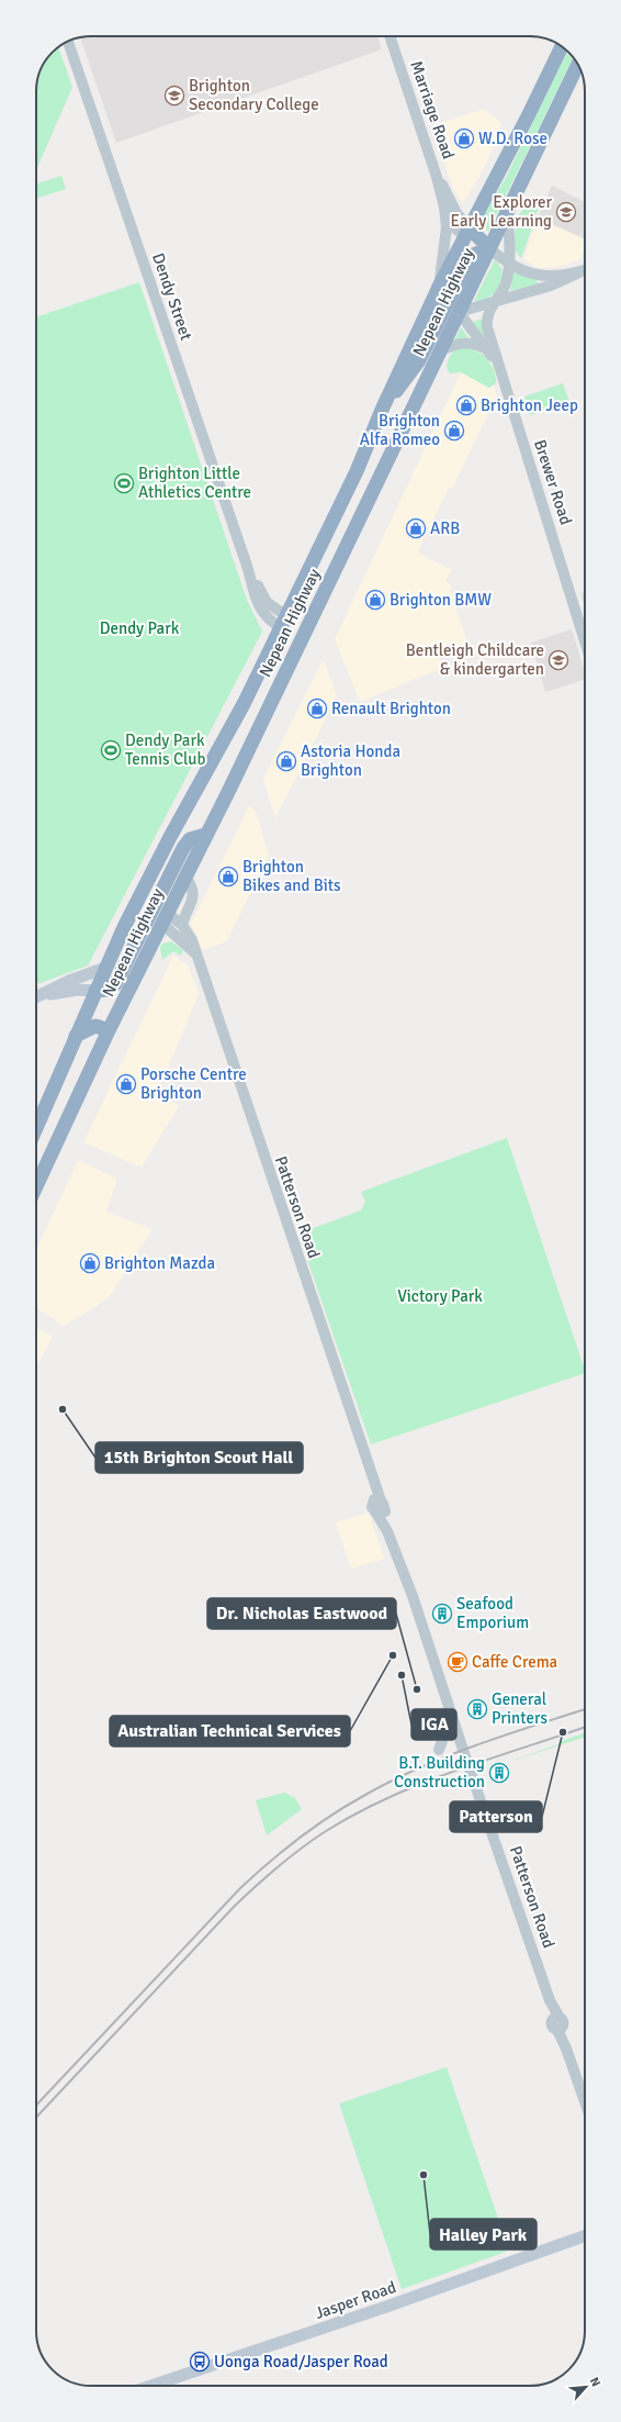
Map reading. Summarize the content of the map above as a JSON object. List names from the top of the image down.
{
  "streets": {
    "highway": ["Nepean Highway"],
    "main road": ["Jasper Road"],
    "street": [
      "Marriage Road",
      "Dendy Street",
      "Brewer Road",
      "Patterson Road"
    ]
  },
  "crossings": [
    ["Marriage Road", "Nepean Highway"],
    ["Dendy Street", "Nepean Highway"],
    ["Nepean Highway", "Brewer Road"],
    ["Nepean Highway", "Patterson Road"]
  ],
  "parks": ["Dendy Park", "Victory Park"],
  "places": {
    "school or university": ["Brighton Secondary College", "Explorer Early Learning", "Bentleigh Childcare & kindergarten"],
    "shop": [
      "W.D. Rose",
      "Brighton Jeep",
      "Brighton Alfa Romeo",
      "ARB",
      "Brighton BMW",
      "Renault Brighton",
      "Astoria Honda Brighton",
      "Brighton Bikes and Bits",
      "Porsche Centre Brighton",
      "Brighton Mazda"
    ],
    "sports": ["Brighton Little Athletics Centre", "Dendy Park Tennis Club"],
    "other": [
      "15th Brighton Scout Hall",
      "Australian Technical Services",
      "IGA",
      "Dr. Nicholas Eastwood",
      "Patterson",
      "Halley Park"
    ],
    "building": ["Seafood Emporium", "General Printers", "B.T. Building Construction"],
    "cafe": ["Caffe Crema"],
    "bus stop": ["Uonga Road/Jasper Road"]
  },
  "north": "top right"
}
